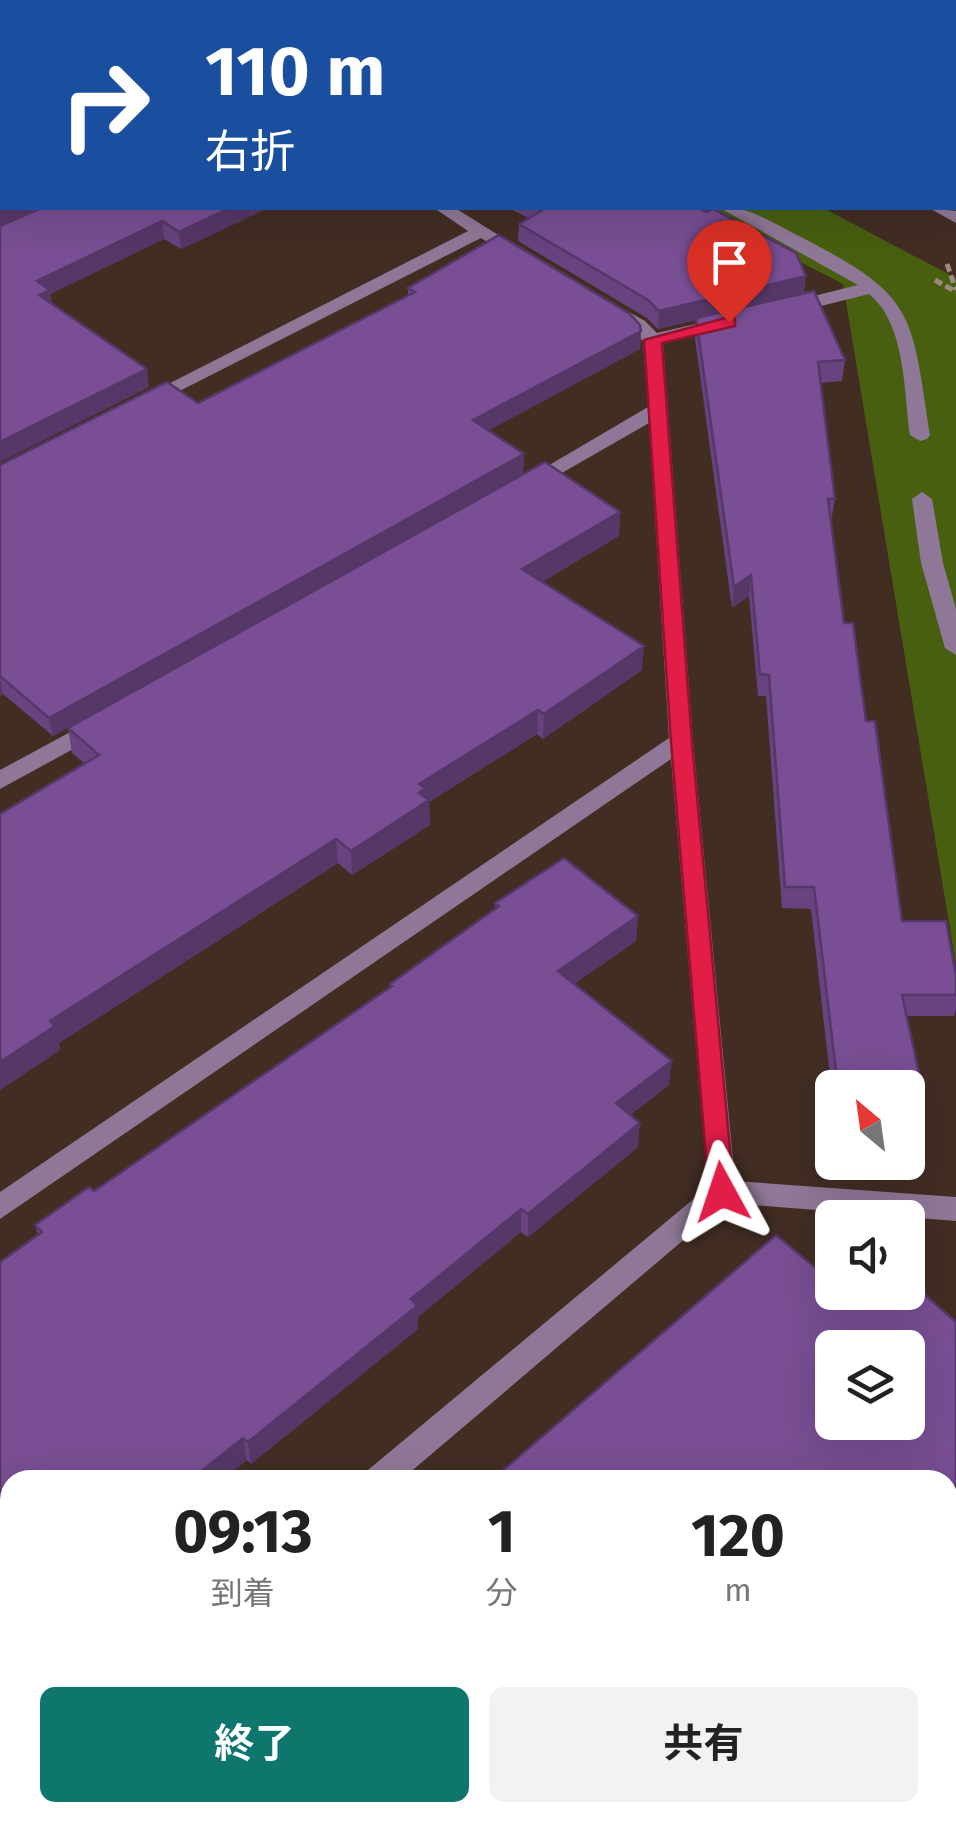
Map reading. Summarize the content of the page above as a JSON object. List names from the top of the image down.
{
  "north": "top left",
  "page": {
    "turn": ["110 m", "右折"],
    "eta": [
      "09:13",
      "到着",
      "1",
      "分",
      "120",
      "m"
    ],
    "buttons": ["終了", "共有"]
  }
}
